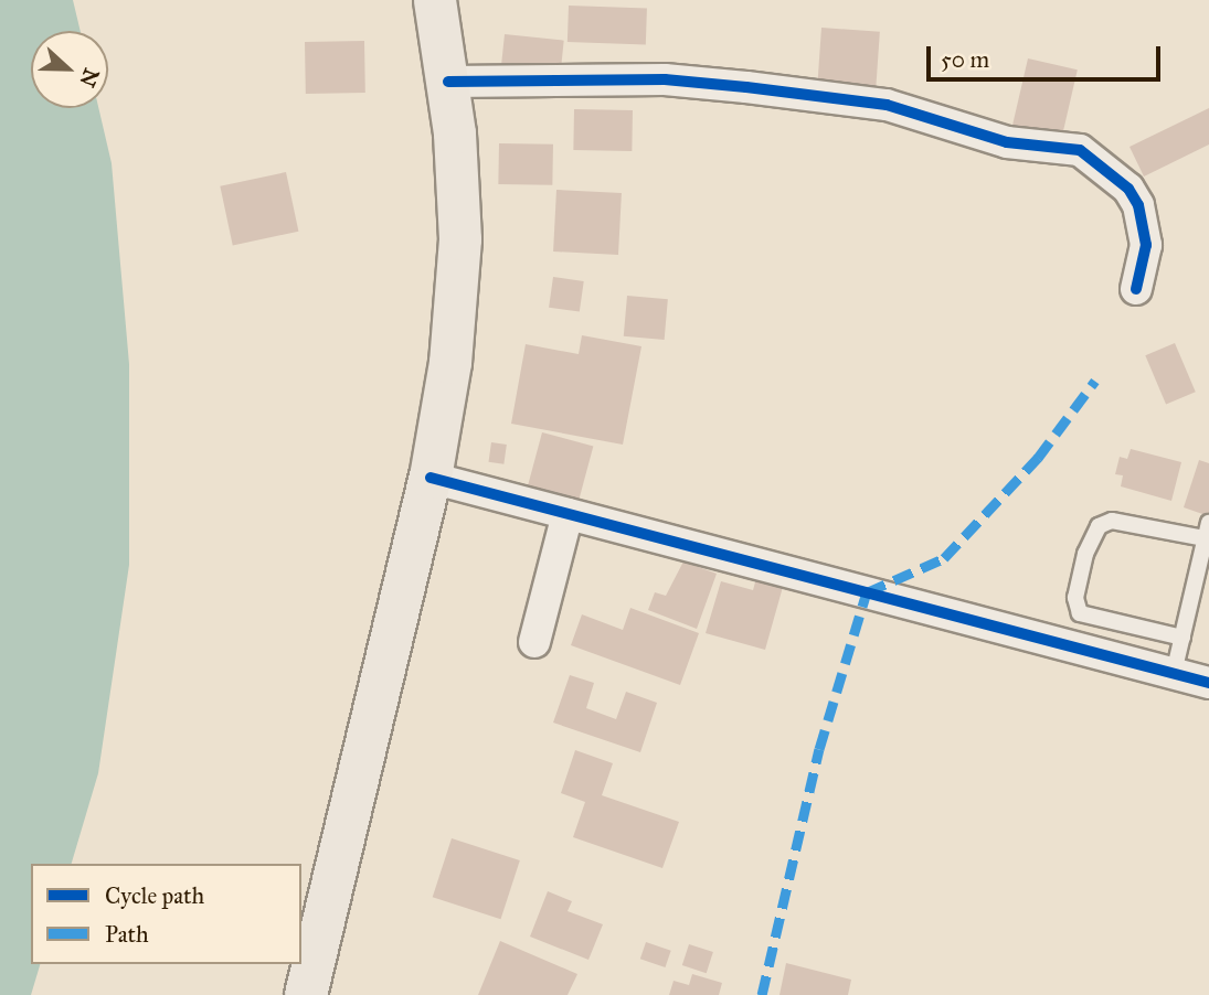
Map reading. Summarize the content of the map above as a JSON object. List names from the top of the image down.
{
  "legend": ["Cycle path", "Path"],
  "scale_bar": "50 m",
  "north": "right"
}
